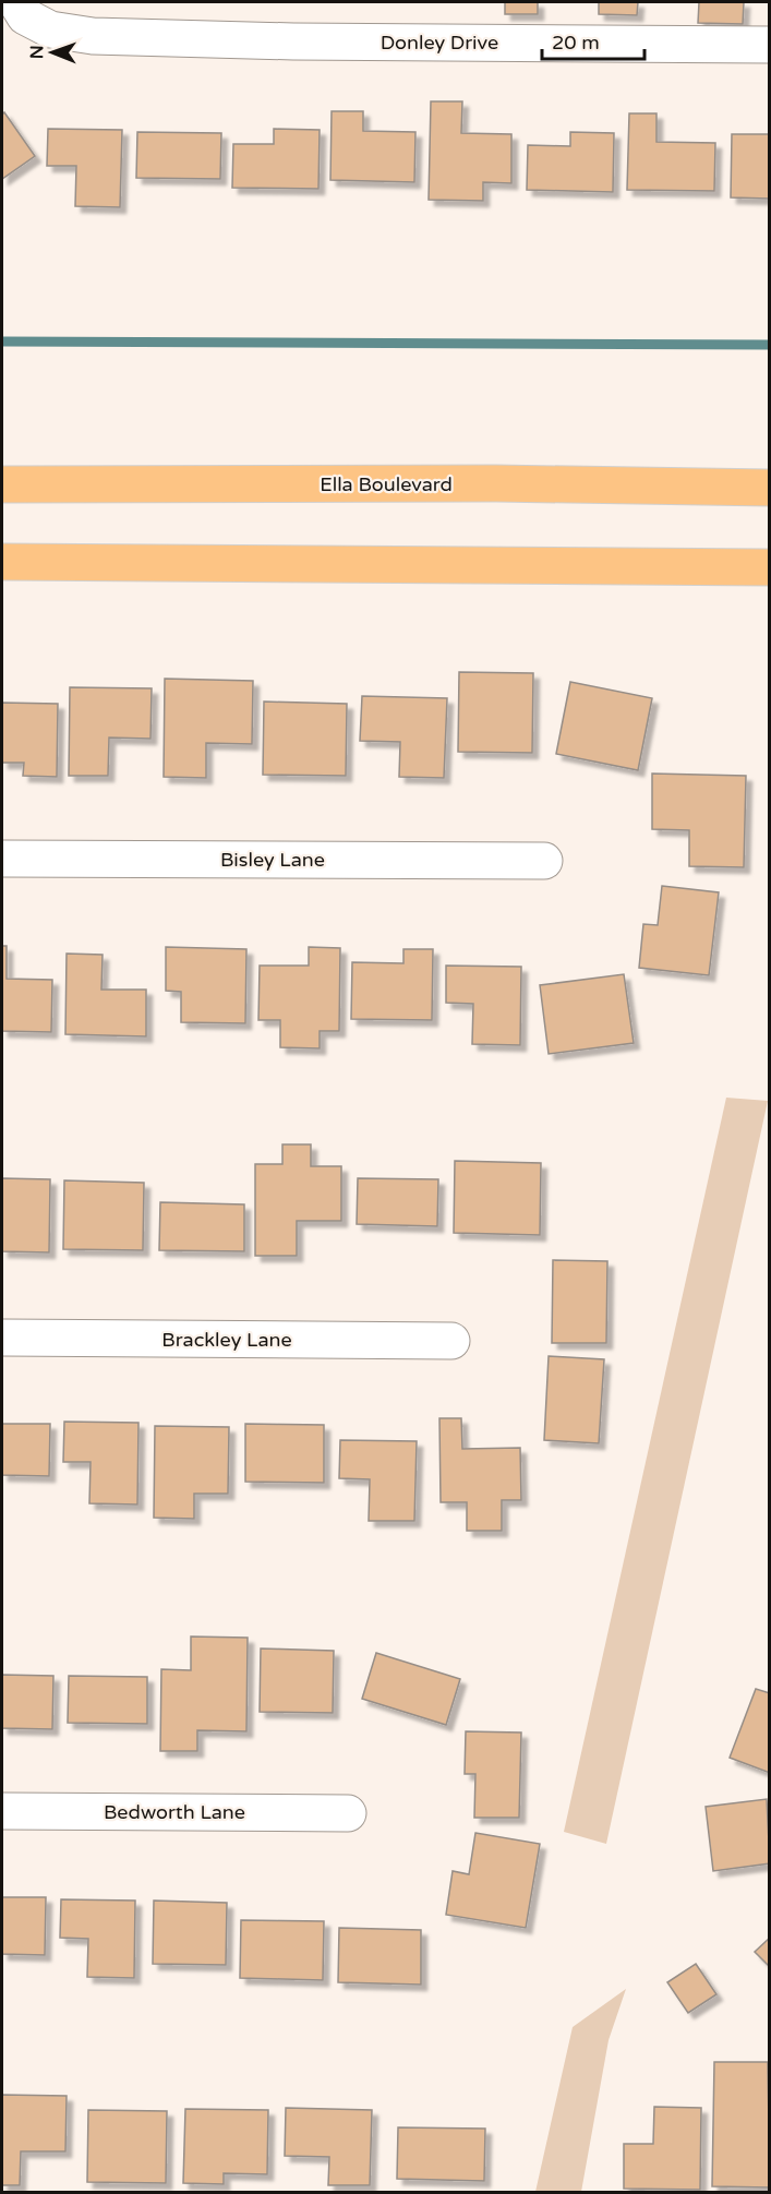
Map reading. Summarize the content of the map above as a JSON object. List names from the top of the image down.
{
  "streets": {
    "main road": ["Ella Boulevard"],
    "street": [
      "Donley Drive",
      "Bisley Lane",
      "Brackley Lane",
      "Bedworth Lane"
    ]
  },
  "scale_bar": "20 m",
  "north": "left"
}
